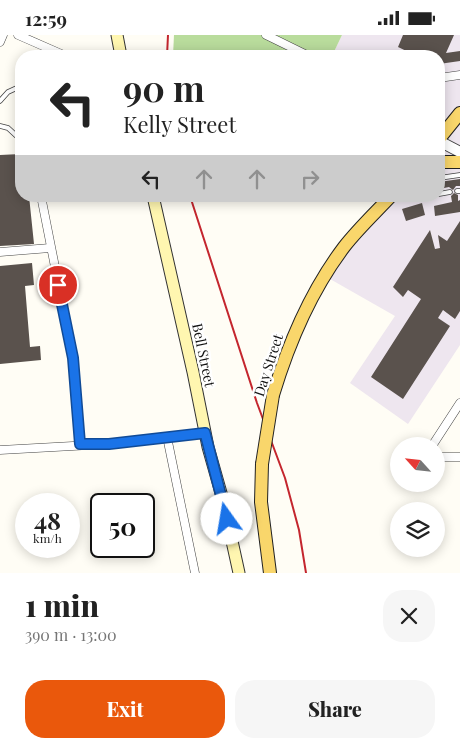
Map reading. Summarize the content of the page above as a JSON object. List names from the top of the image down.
{
  "streets": {
    "main road": ["Bell Street", "Day Street"]
  },
  "north": "top left",
  "page": {
    "status": "12:59",
    "turn": ["90 m", "Kelly Street"],
    "speed": "48 km/h",
    "limit": "50",
    "heading": ["1 min", "390 m · 13:00"],
    "buttons": ["Exit", "Share"]
  }
}
